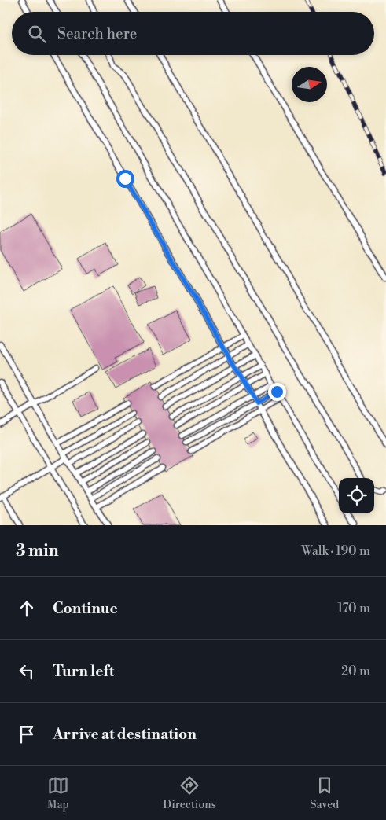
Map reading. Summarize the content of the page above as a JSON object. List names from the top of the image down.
{
  "north": "right",
  "page": {
    "search": "Search here",
    "heading": ["3 min", "Walk · 190 m"],
    "list": [
      ["Continue", "170 m"],
      ["Turn left", "20 m"],
      "Arrive at destination"
    ],
    "nav": ["Map", "Directions", "Saved"]
  }
}
